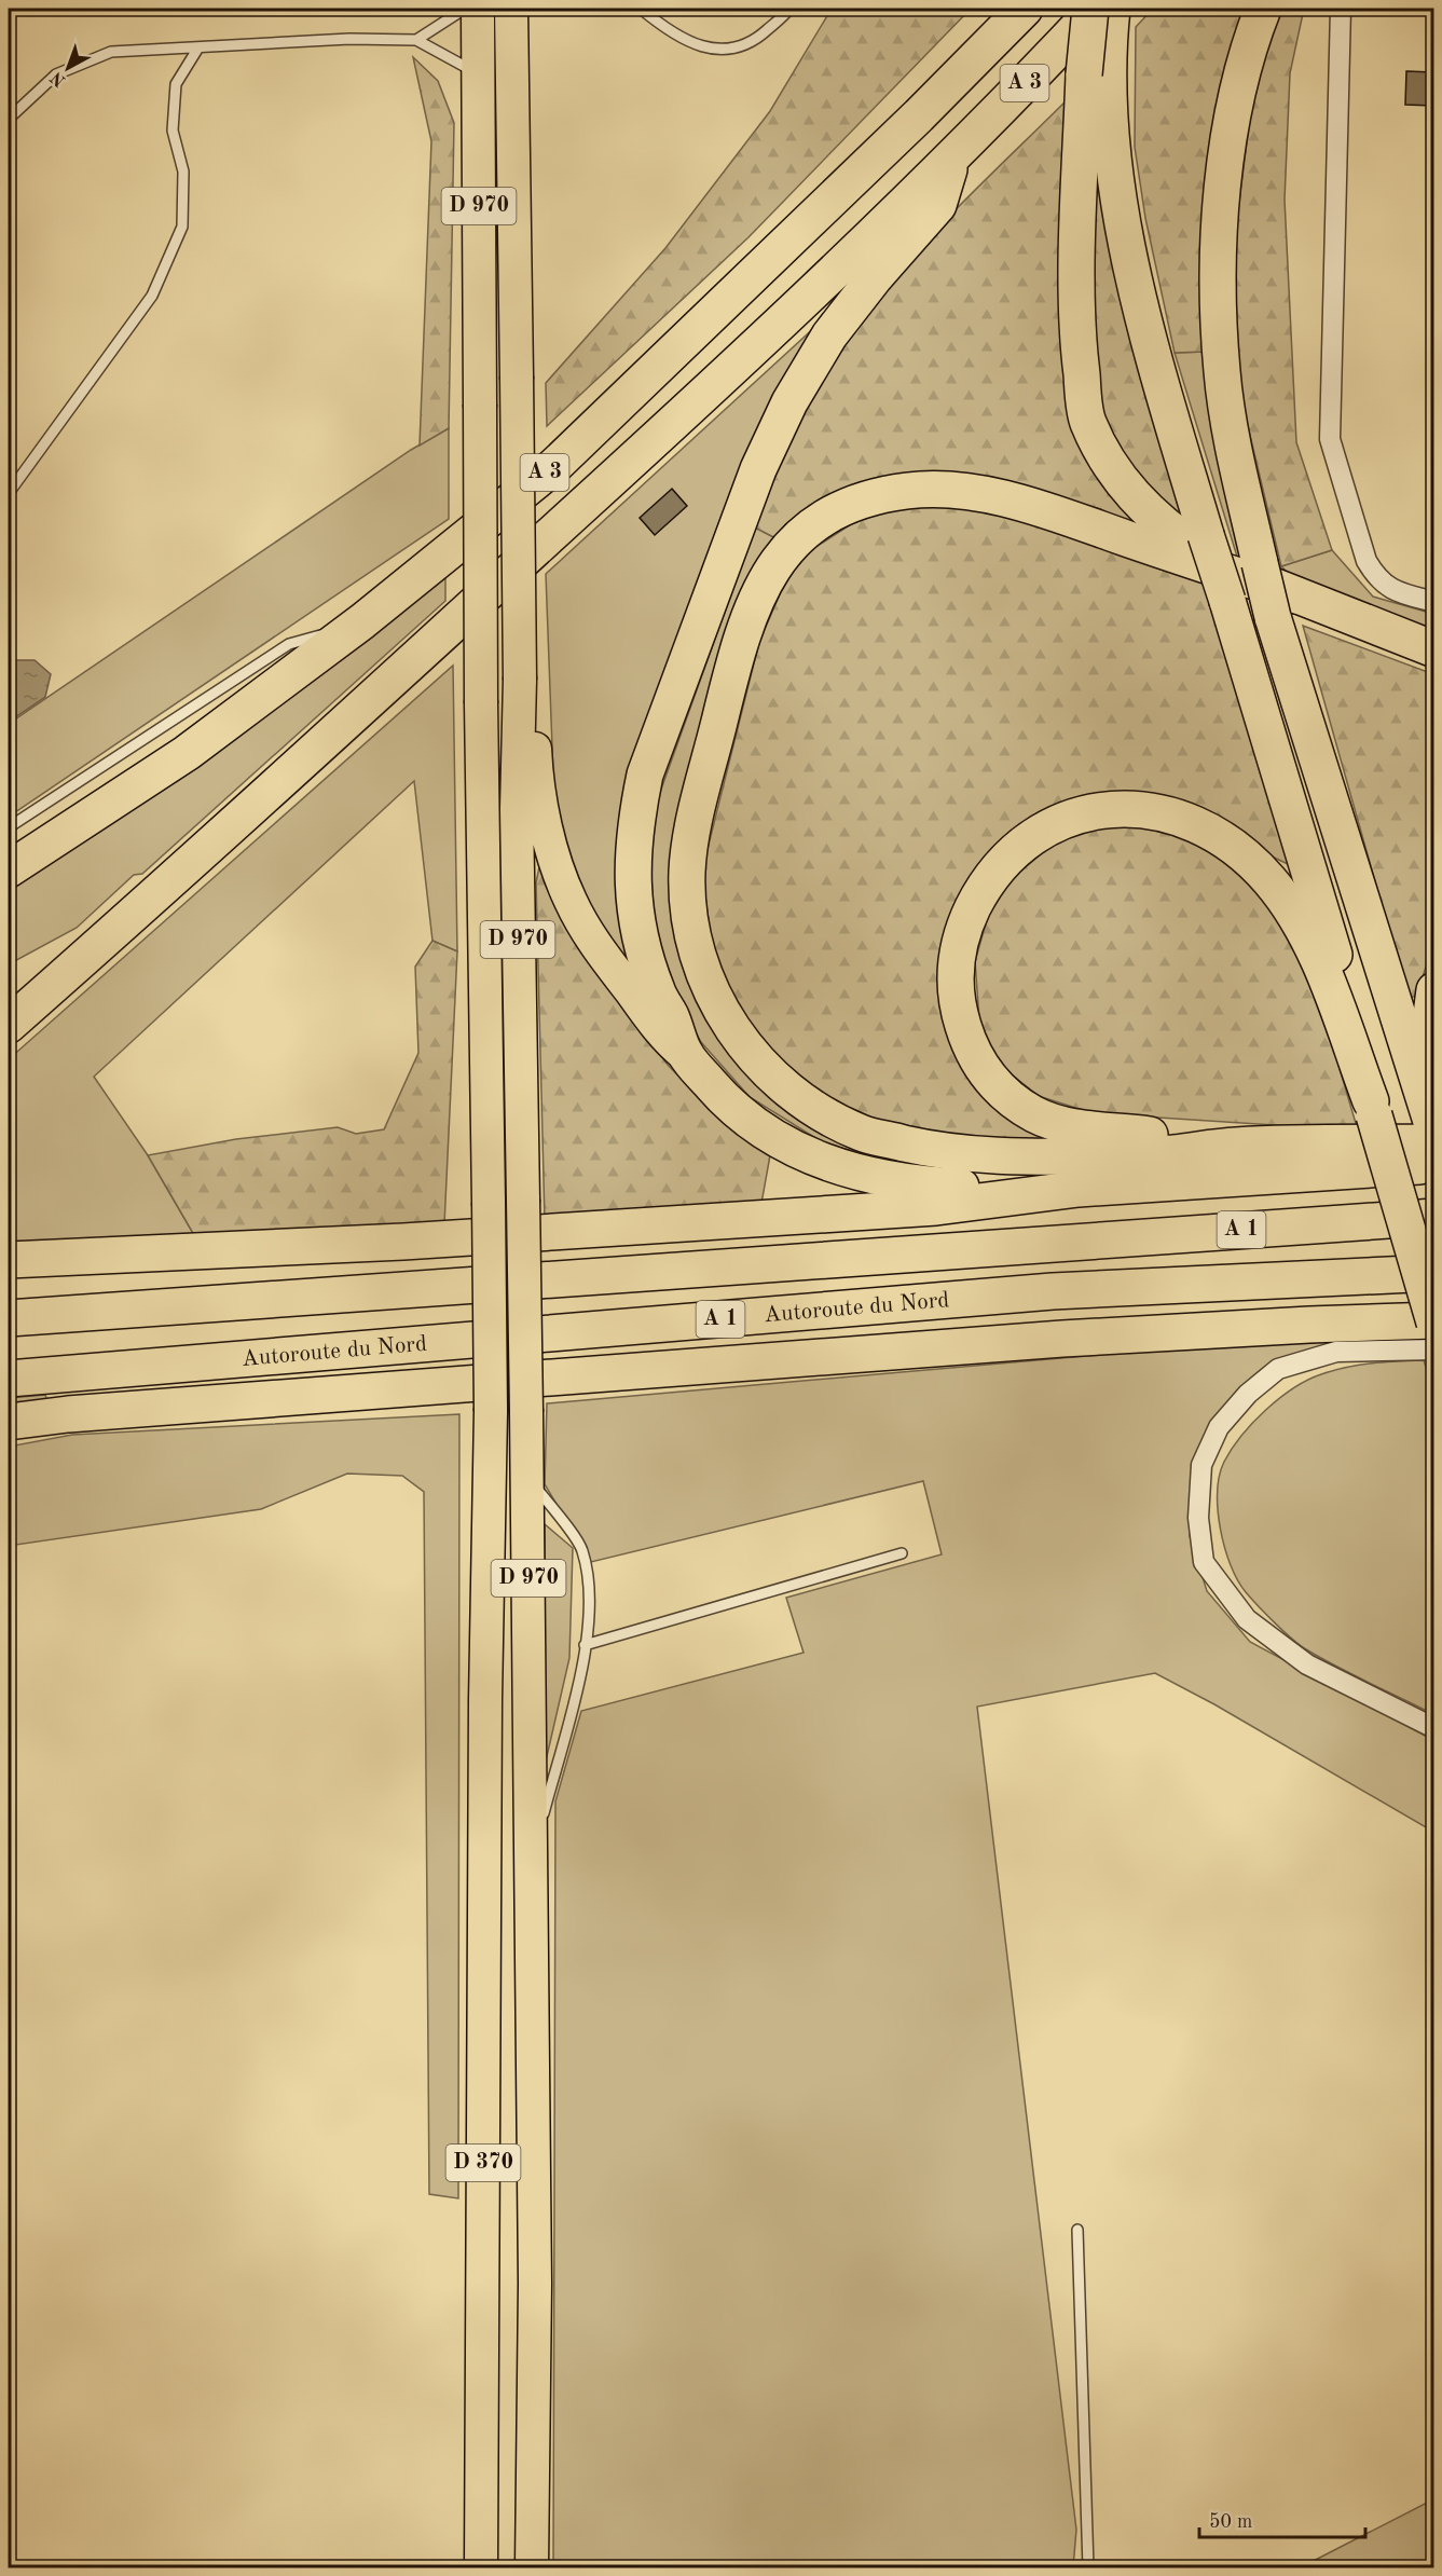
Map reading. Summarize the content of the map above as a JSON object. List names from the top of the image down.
{
  "streets": {
    "highway": ["A 3", "A 1", "Autoroute du Nord"],
    "main road": ["D 970", "D 370"]
  },
  "crossings": [
    ["D 970", "D 370"]
  ],
  "scale_bar": "50 m",
  "north": "bottom left"
}
